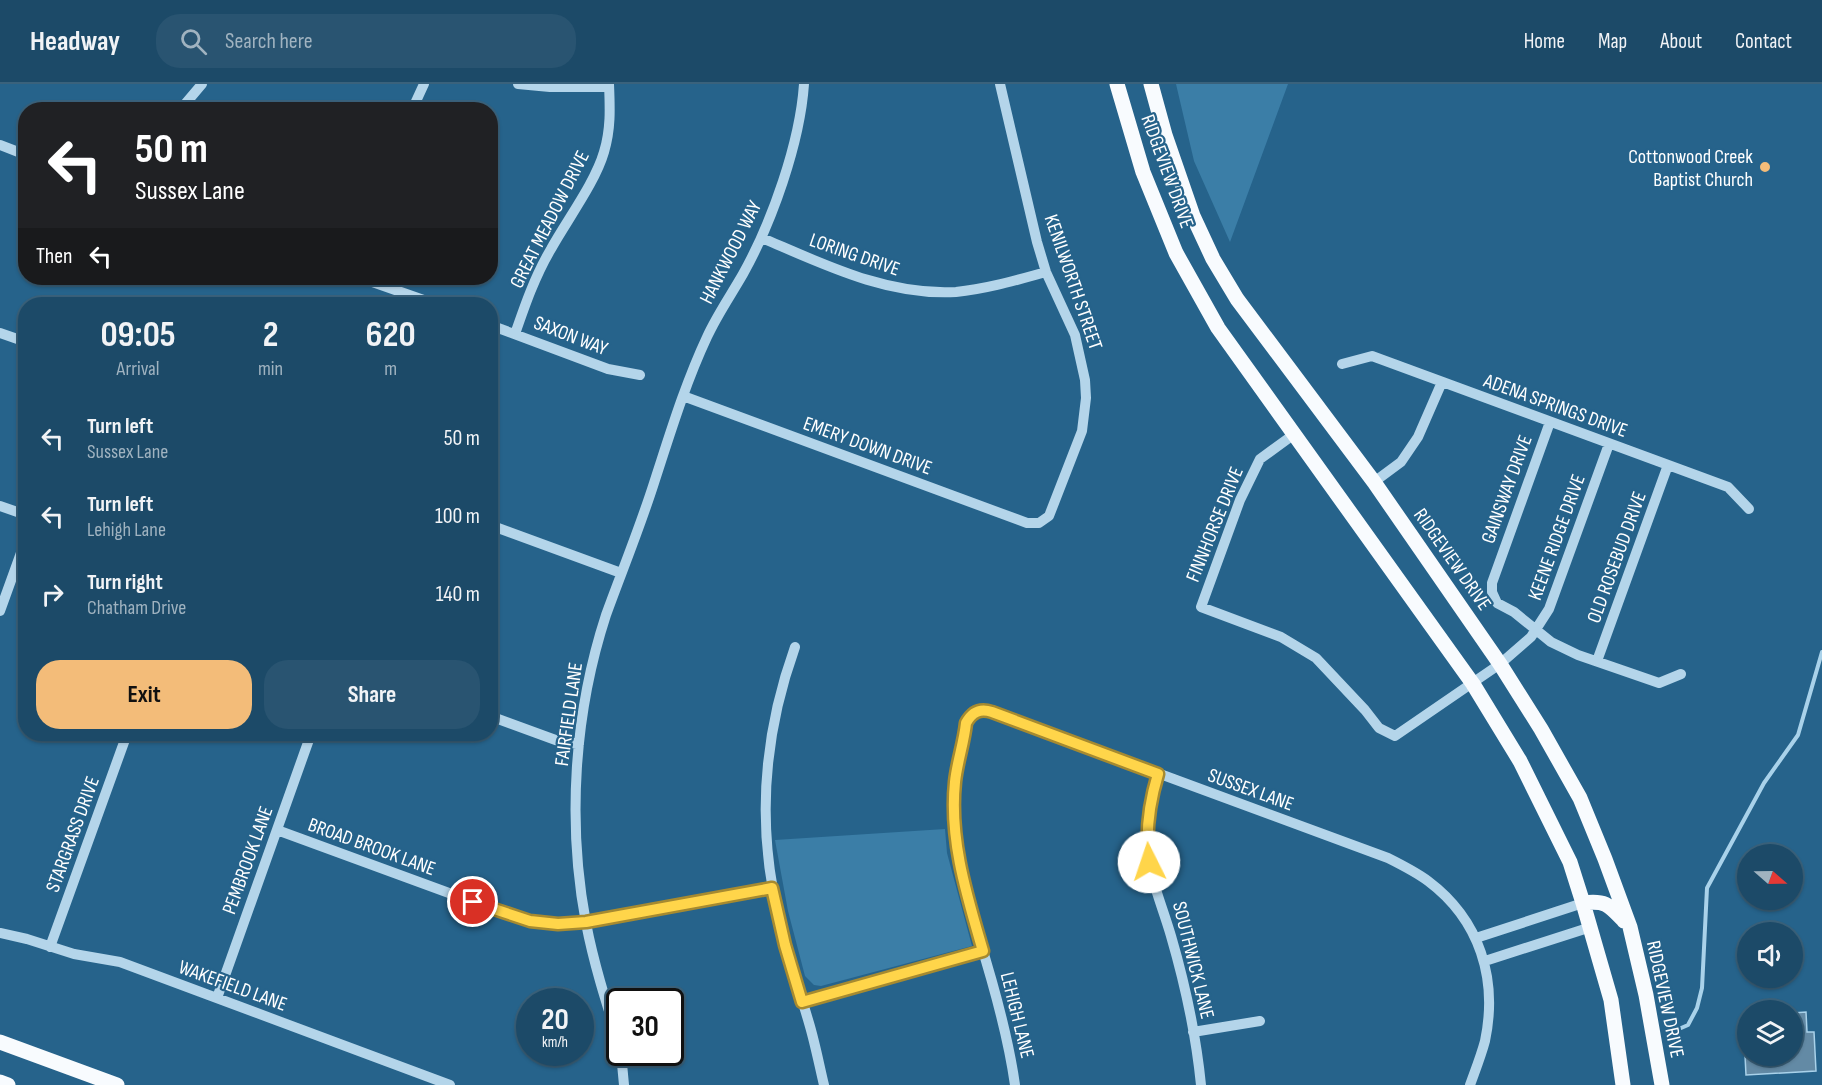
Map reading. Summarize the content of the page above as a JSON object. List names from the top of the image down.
{
  "streets": {
    "main road": ["RIDGEVIEW DRIVE"],
    "street": [
      "GREAT MEADOW DRIVE",
      "HANKWOOD WAY",
      "LORING DRIVE",
      "KENILWORTH STREET",
      "SAXON WAY",
      "ADENA SPRINGS DRIVE",
      "EMERY DOWN DRIVE",
      "GAINSWAY DRIVE",
      "FINNHORSE DRIVE",
      "KEENE RIDGE DRIVE",
      "OLD ROSEBUD DRIVE",
      "FAIRFIELD LANE",
      "SUSSEX LANE",
      "STARGRASS DRIVE",
      "BROAD BROOK LANE",
      "PEMBROOK LANE",
      "SOUTHWICK LANE",
      "WAKEFIELD LANE",
      "LEHIGH LANE"
    ]
  },
  "crossings": [
    ["RIDGEVIEW DRIVE", "FINNHORSE DRIVE"],
    ["RIDGEVIEW DRIVE", "KEENE RIDGE DRIVE"],
    ["GREAT MEADOW DRIVE", "SAXON WAY"],
    ["HANKWOOD WAY", "LORING DRIVE"],
    ["HANKWOOD WAY", "EMERY DOWN DRIVE"],
    ["HANKWOOD WAY", "FAIRFIELD LANE"],
    ["LORING DRIVE", "KENILWORTH STREET"],
    ["KENILWORTH STREET", "EMERY DOWN DRIVE"],
    ["ADENA SPRINGS DRIVE", "GAINSWAY DRIVE"],
    ["ADENA SPRINGS DRIVE", "KEENE RIDGE DRIVE"],
    ["ADENA SPRINGS DRIVE", "OLD ROSEBUD DRIVE"],
    ["EMERY DOWN DRIVE", "FAIRFIELD LANE"],
    ["GAINSWAY DRIVE", "KEENE RIDGE DRIVE"],
    ["FINNHORSE DRIVE", "KEENE RIDGE DRIVE"],
    ["FAIRFIELD LANE", "BROAD BROOK LANE"],
    ["SUSSEX LANE", "SOUTHWICK LANE"],
    ["SUSSEX LANE", "LEHIGH LANE"],
    ["STARGRASS DRIVE", "WAKEFIELD LANE"],
    ["BROAD BROOK LANE", "PEMBROOK LANE"],
    ["PEMBROOK LANE", "WAKEFIELD LANE"]
  ],
  "places": ["Cottonwood Creek Baptist Church"],
  "north": "right",
  "page": {
    "header": "Headway",
    "search": "Search here",
    "nav": [
      "Home",
      "Map",
      "About",
      "Contact"
    ],
    "turn": ["50 m", "Sussex Lane"],
    "then": "Then",
    "eta": [
      "09:05",
      "Arrival",
      "2",
      "min",
      "620",
      "m"
    ],
    "list": [
      {
        "name": "Turn left",
        "note": "Sussex Lane",
        "value": "50 m"
      },
      {
        "name": "Turn left",
        "note": "Lehigh Lane",
        "value": "100 m"
      },
      {
        "name": "Turn right",
        "note": "Chatham Drive",
        "value": "140 m"
      }
    ],
    "buttons": ["Exit", "Share"],
    "speed": "20 km/h",
    "limit": "30"
  }
}
